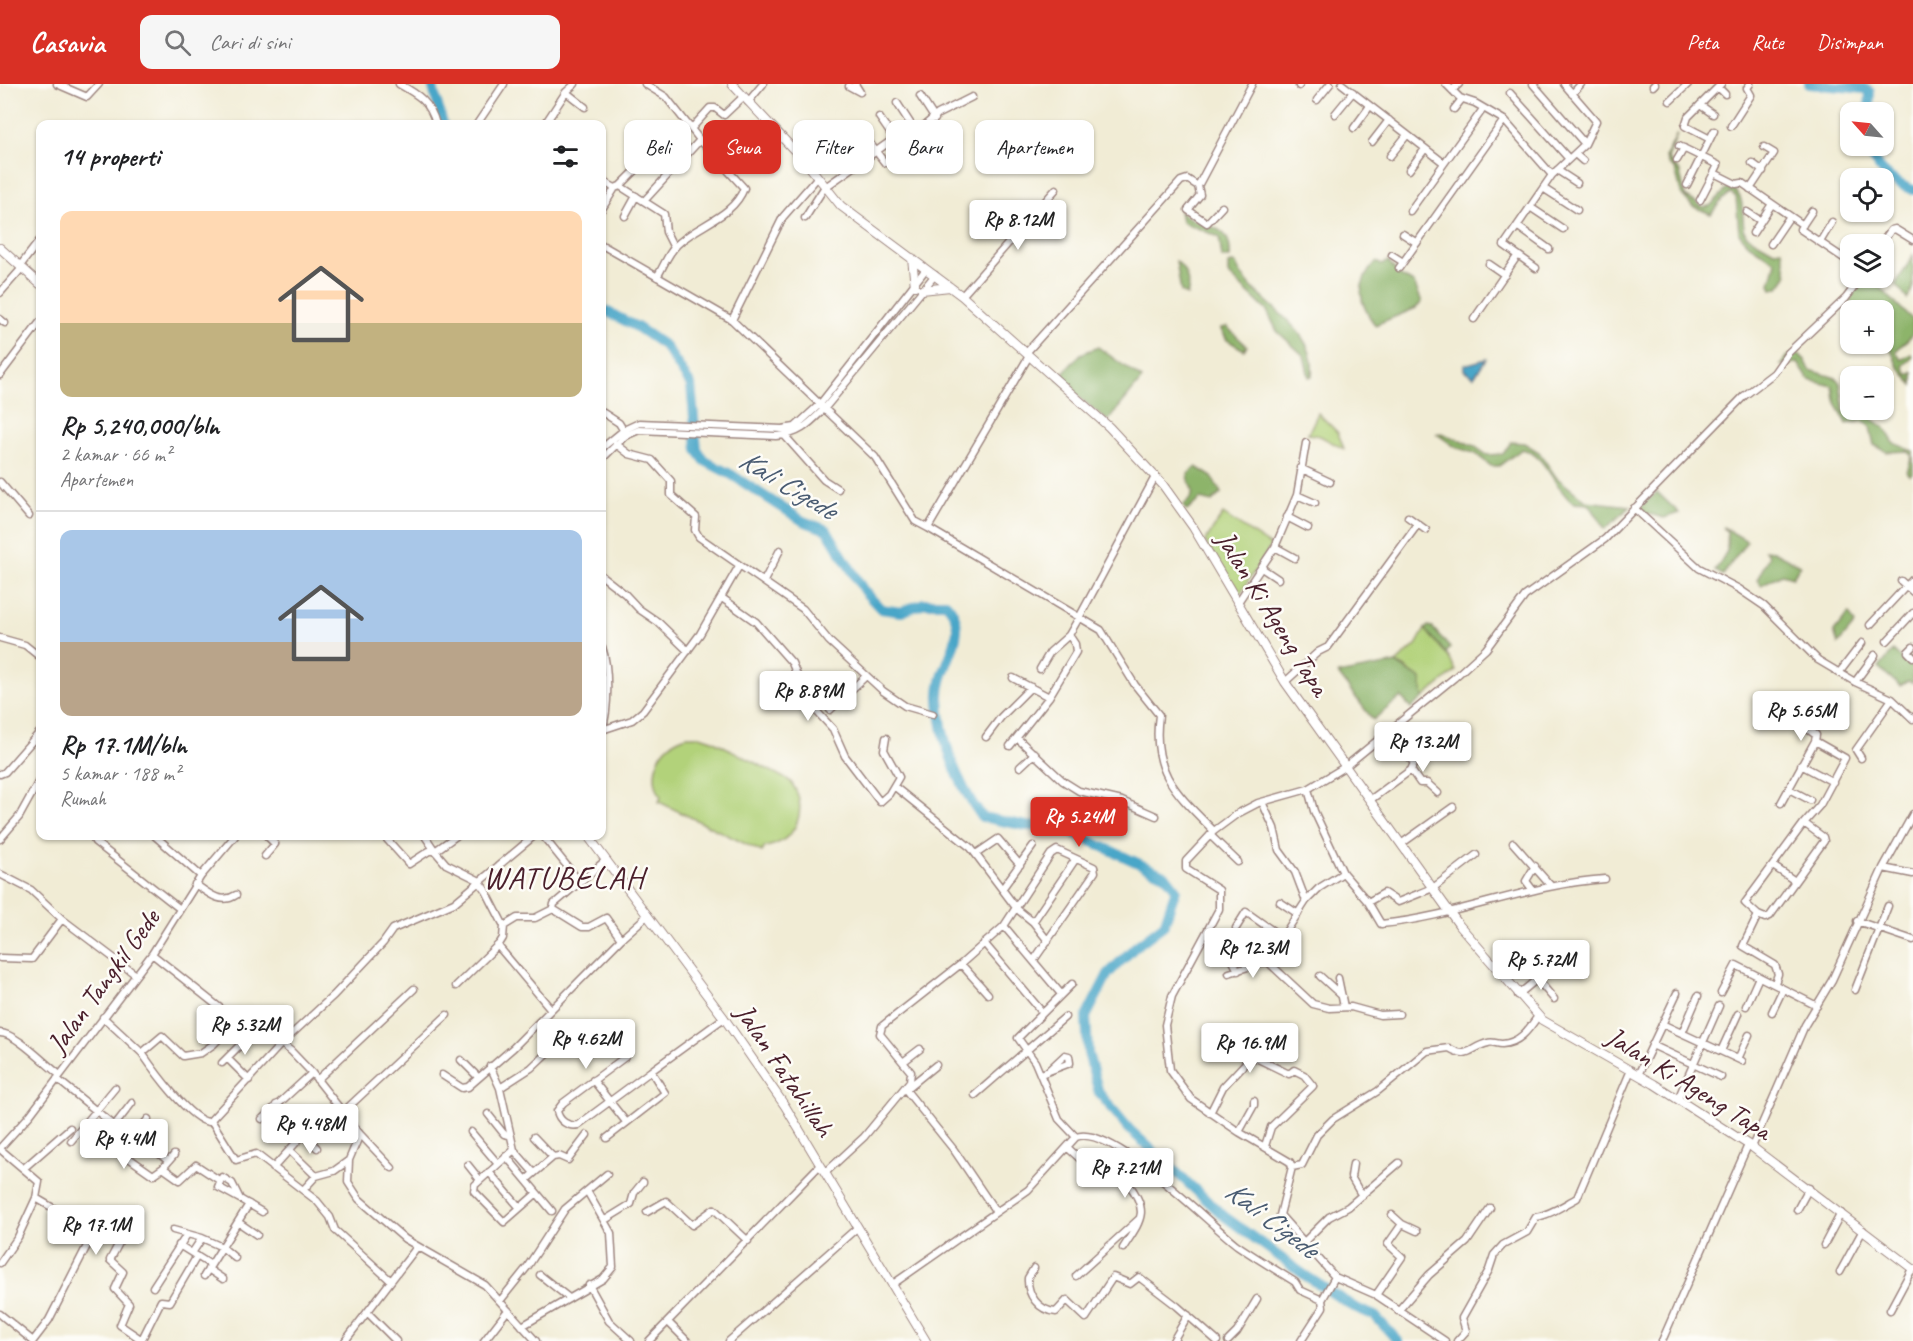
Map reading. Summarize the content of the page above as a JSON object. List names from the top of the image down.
{
  "streets": {
    "street": ["Jalan Ki Ageng Tapa", "Jalan Tangkil Gede", "Jalan Fatahillah"]
  },
  "districts": ["WATUBELAH"],
  "water": ["Kali Cigede"],
  "north": "top left",
  "page": {
    "header": "Casavia",
    "search": "Cari di sini",
    "nav": ["Peta", "Rute", "Disimpan"],
    "map_buttons": ["+", "−"],
    "chip": [
      "Beli",
      "Sewa",
      "Filter",
      "Baru",
      "Apartemen"
    ],
    "heading": "14 properti",
    "list": [
      {
        "name": "Rp 5,240,000/bln",
        "note": "2 kamar · 66 m² · Apartemen"
      },
      {
        "name": "Rp 17.1M/bln",
        "note": "5 kamar · 188 m² · Rumah"
      }
    ],
    "price": [
      "Rp 8.12M",
      "Rp 8.89M",
      "Rp 5.65M",
      "Rp 13.2M",
      "Rp 5.24M",
      "Rp 12.3M",
      "Rp 5.72M",
      "Rp 5.32M",
      "Rp 4.62M",
      "Rp 16.9M",
      "Rp 4.48M",
      "Rp 4.4M",
      "Rp 7.21M",
      "Rp 17.1M"
    ]
  }
}
